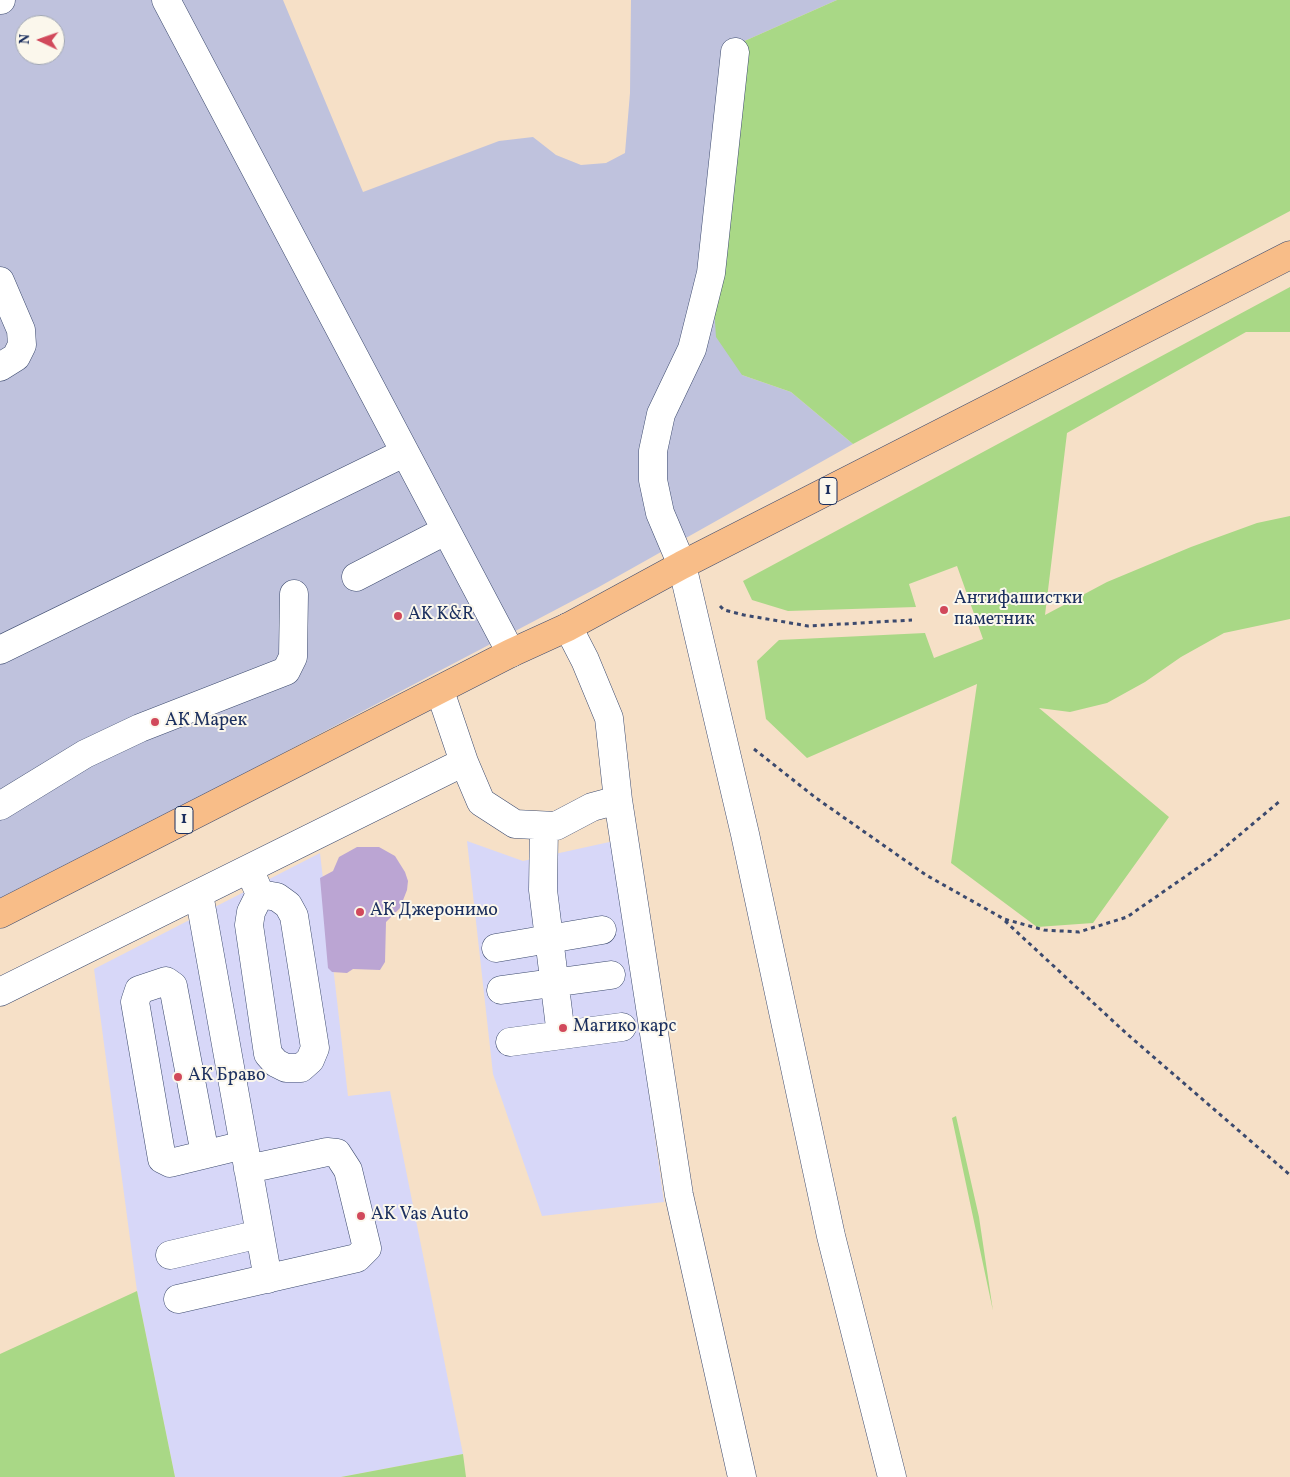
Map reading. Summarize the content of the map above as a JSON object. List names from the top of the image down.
{
  "streets": {
    "main road": ["1"]
  },
  "places": [
    "Антифашистки паметник",
    "AK K&R",
    "АК Марек",
    "АК Джеронимо",
    "Магико карс",
    "АК Браво",
    "AK Vas Auto"
  ],
  "north": "left"
}
